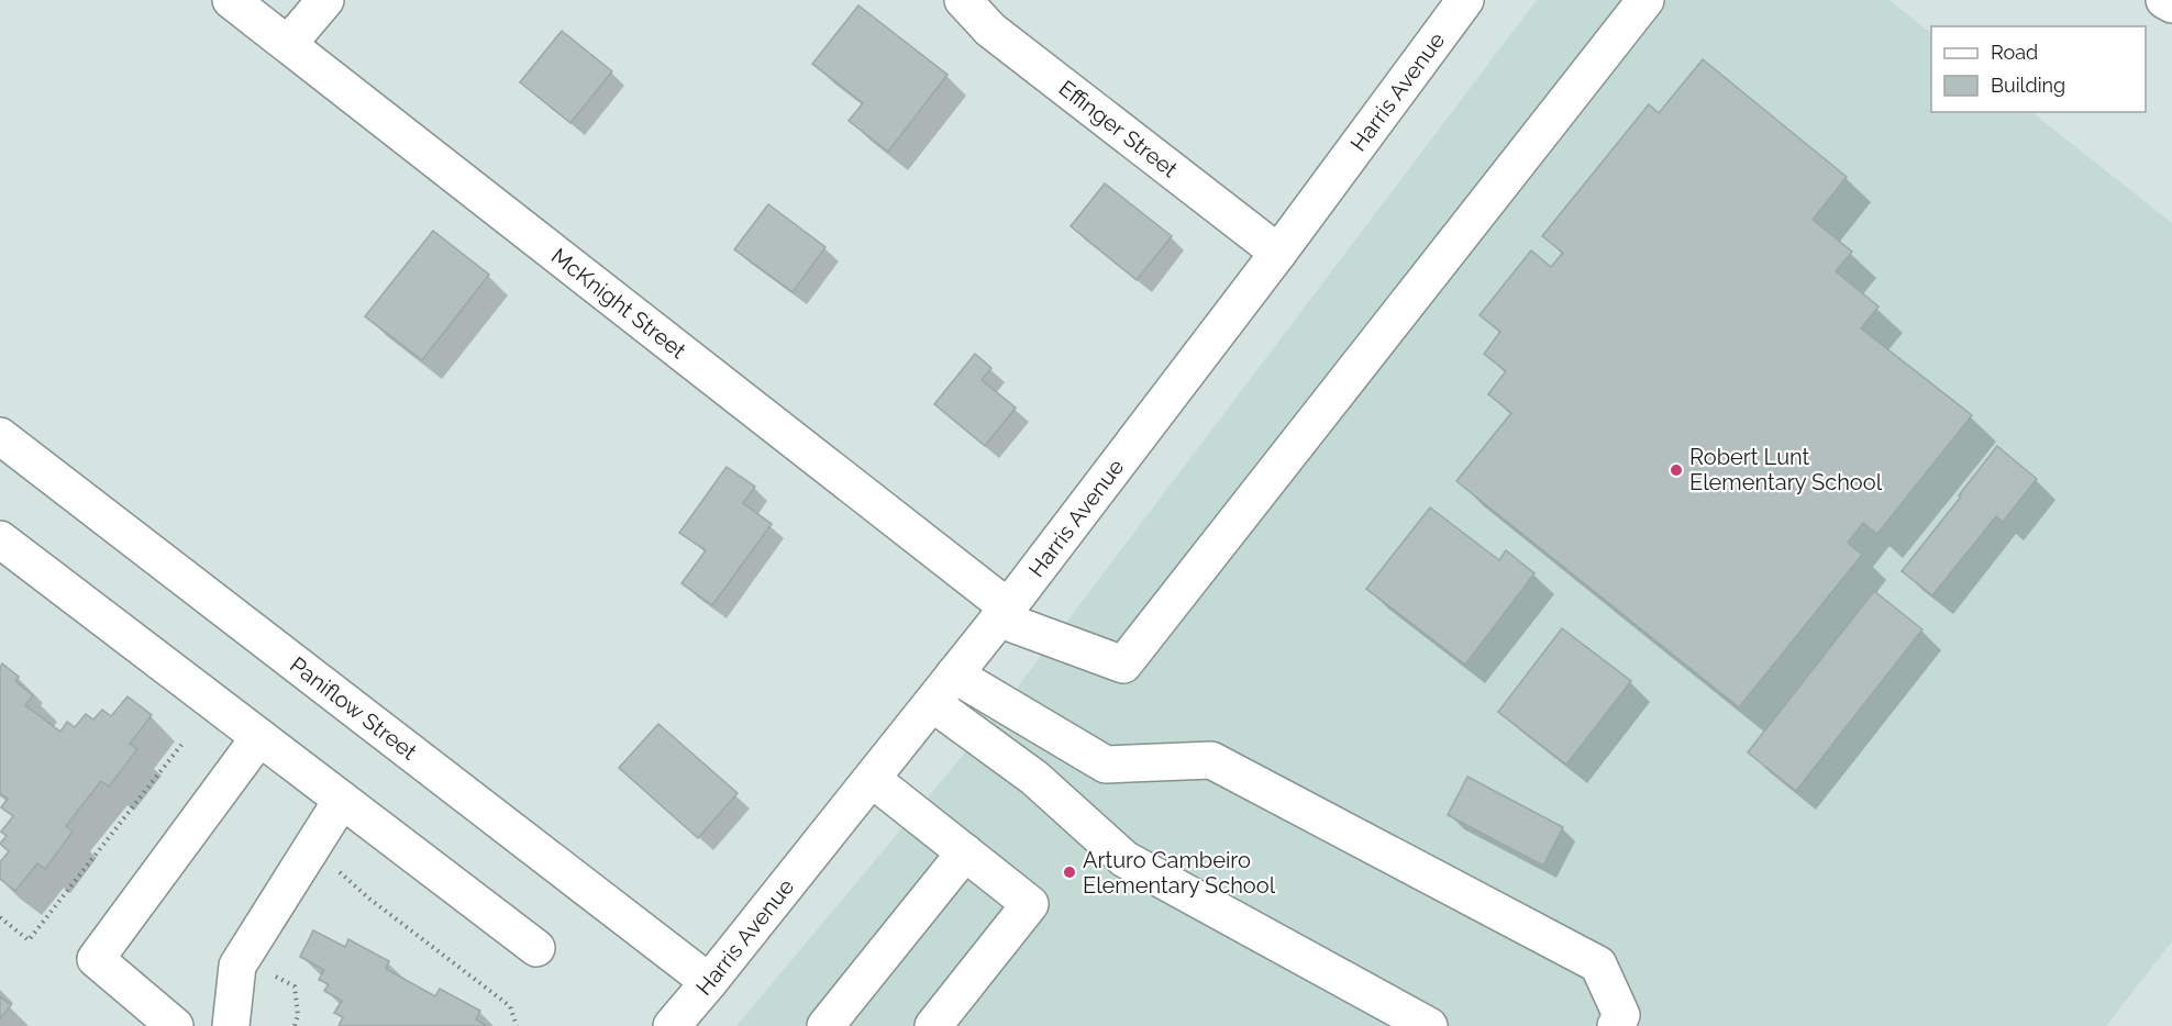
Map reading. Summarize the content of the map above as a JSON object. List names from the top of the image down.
{
  "streets": {
    "street": [
      "Harris Avenue",
      "Effinger Street",
      "McKnight Street",
      "Paniflow Street"
    ]
  },
  "crossings": [
    ["Harris Avenue", "Effinger Street"],
    ["Harris Avenue", "McKnight Street"],
    ["Harris Avenue", "Paniflow Street"]
  ],
  "places": ["Robert Lunt Elementary School", "Arturo Cambeiro Elementary School"],
  "legend": ["Road", "Building"]
}
